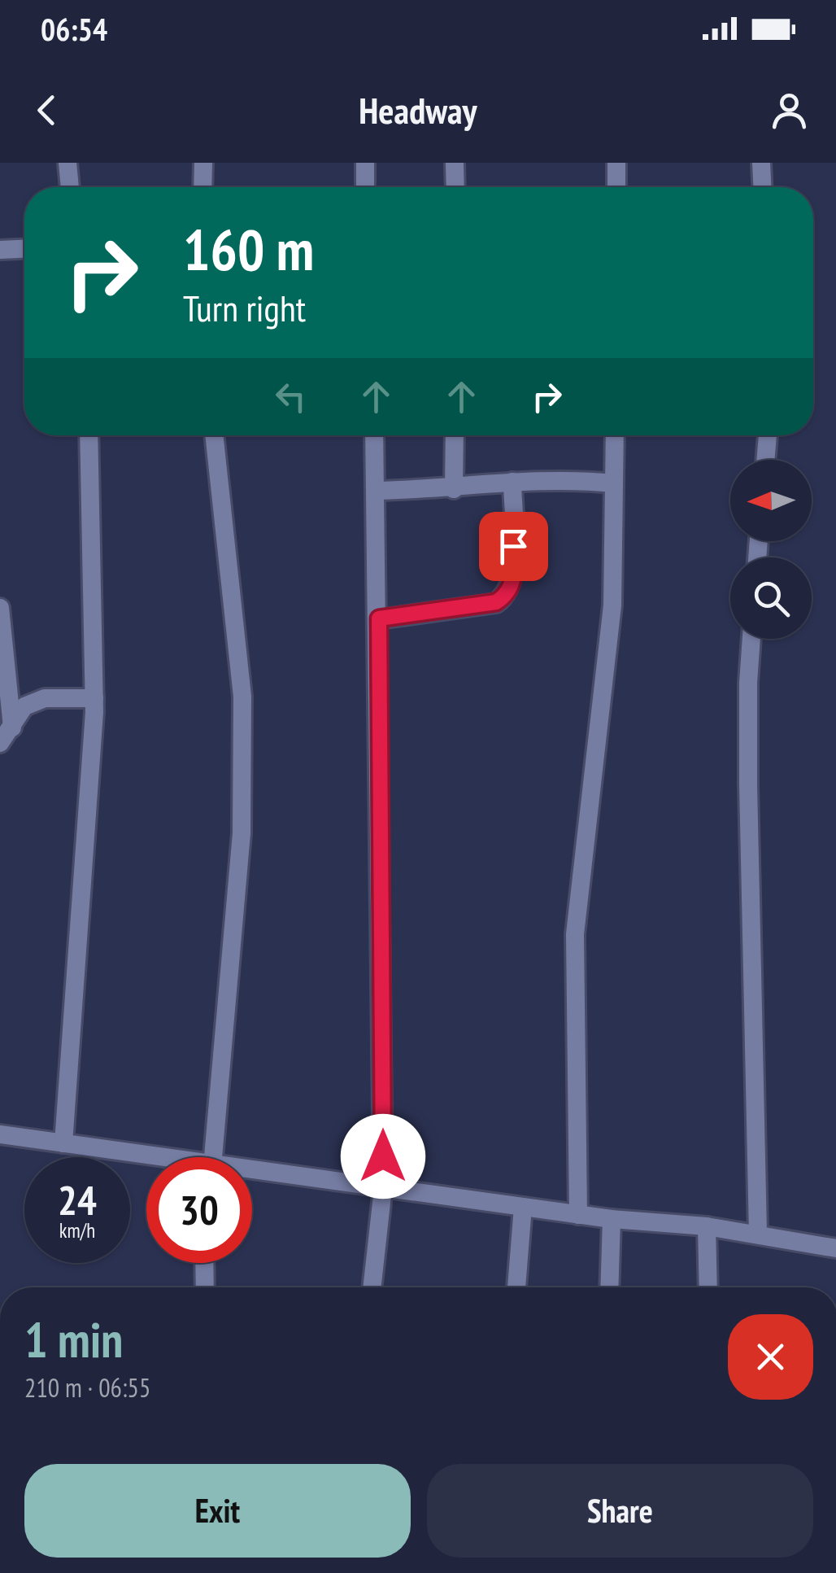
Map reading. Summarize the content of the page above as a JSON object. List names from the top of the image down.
{
  "north": "left",
  "page": {
    "status": "06:54",
    "header": "Headway",
    "turn": ["160 m", "Turn right"],
    "speed": "24 km/h",
    "limit": "30",
    "heading": ["1 min", "210 m · 06:55"],
    "buttons": ["Exit", "Share"]
  }
}
